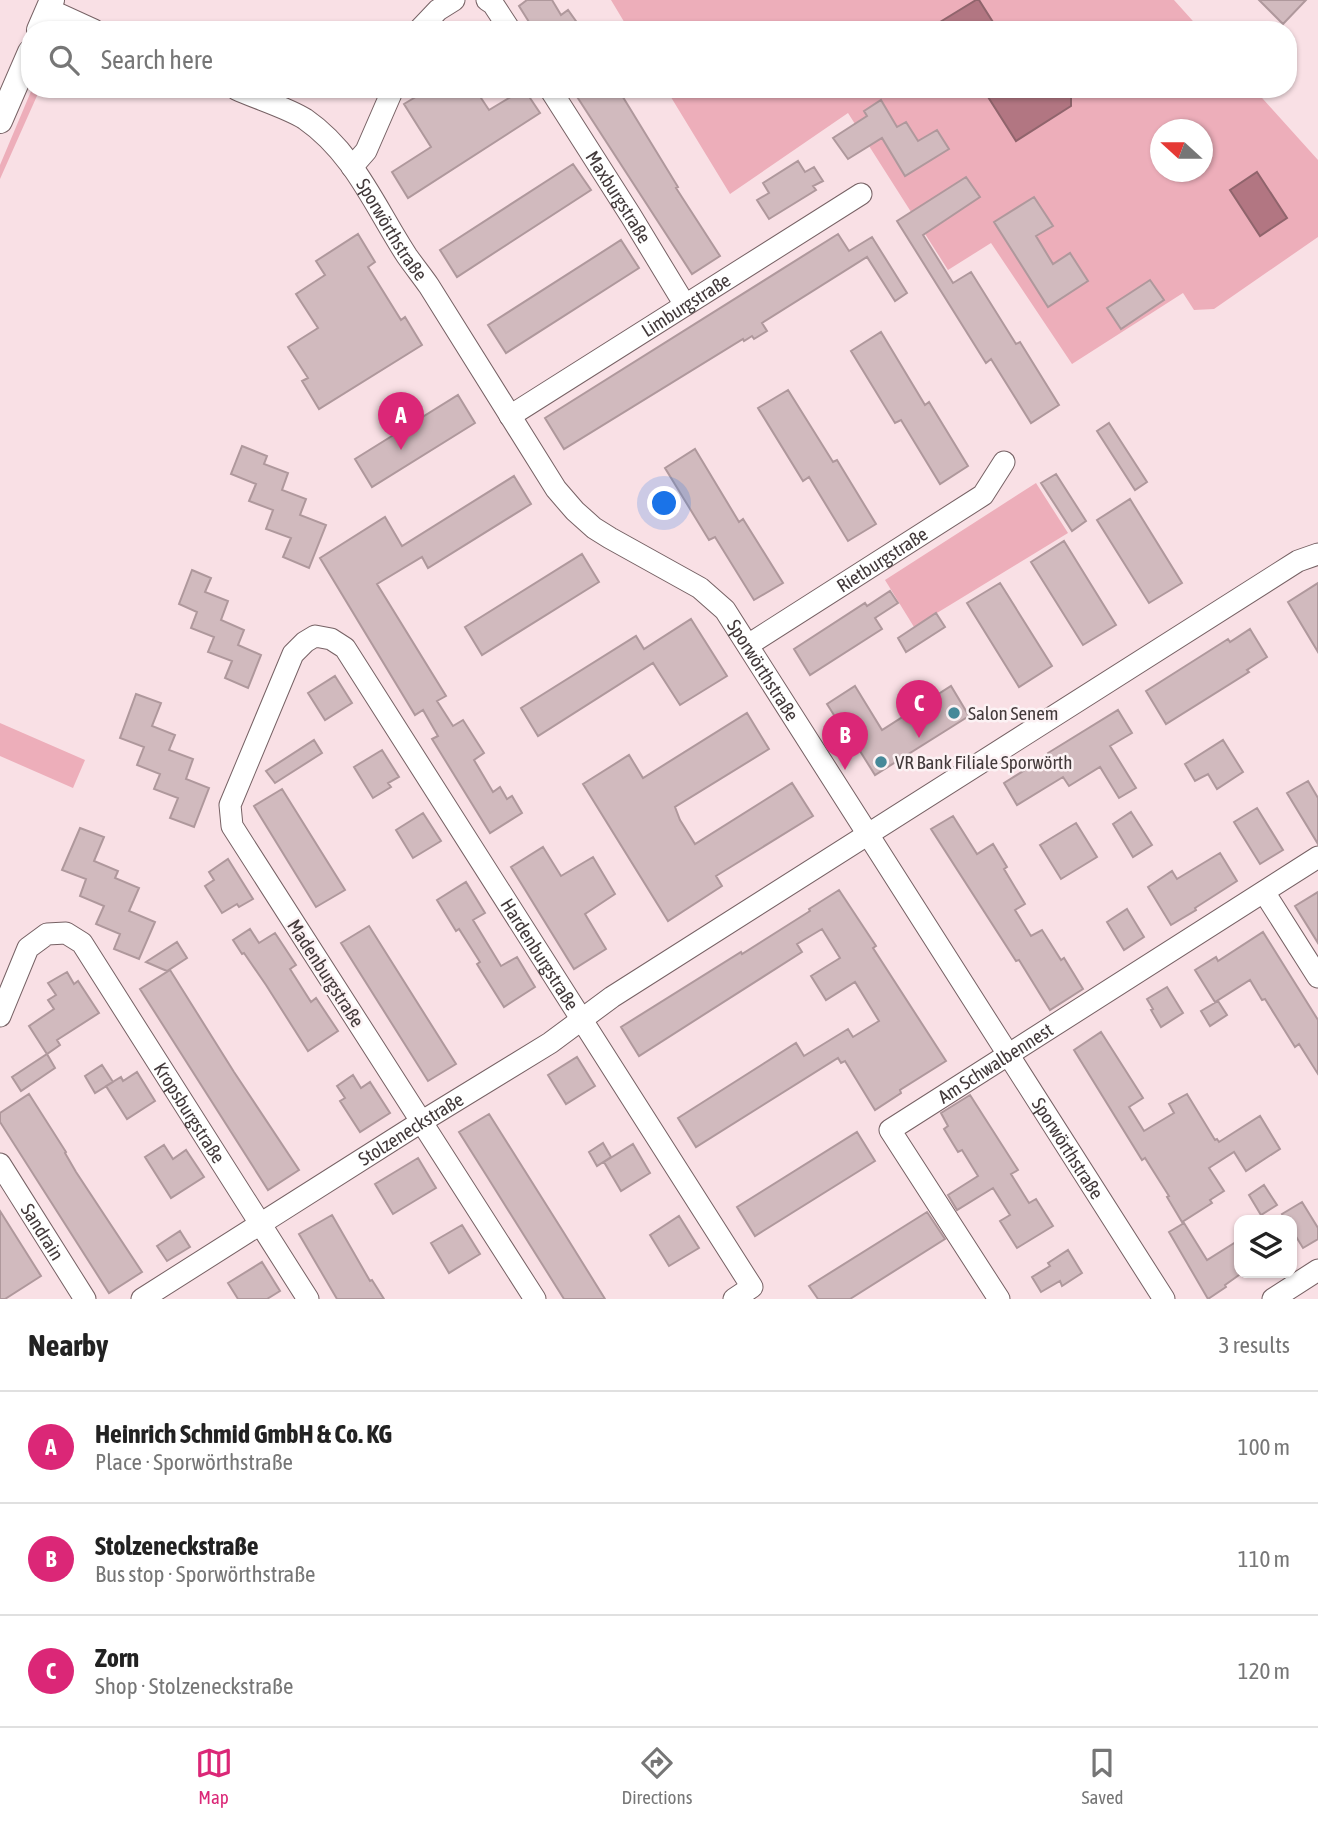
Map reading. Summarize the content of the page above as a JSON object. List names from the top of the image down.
{
  "streets": {
    "street": [
      "Maxburgstraße",
      "Sporwörthstraße",
      "Limburgstraße",
      "Rietburgstraße",
      "Hardenburgstraße",
      "Madenburgstraße",
      "Am Schwalbennest",
      "Kropsburgstraße",
      "Stolzeneckstraße",
      "Sandrain"
    ]
  },
  "crossings": [
    ["Maxburgstraße", "Limburgstraße"],
    ["Sporwörthstraße", "Limburgstraße"],
    ["Sporwörthstraße", "Rietburgstraße"],
    ["Sporwörthstraße", "Am Schwalbennest"],
    ["Sporwörthstraße", "Stolzeneckstraße"],
    ["Hardenburgstraße", "Madenburgstraße"],
    ["Hardenburgstraße", "Stolzeneckstraße"],
    ["Madenburgstraße", "Stolzeneckstraße"],
    ["Kropsburgstraße", "Stolzeneckstraße"]
  ],
  "places": ["Salon Senem", "VR Bank Filiale Sporwörth"],
  "north": "left",
  "page": {
    "search": "Search here",
    "pins": ["A", "C", "B"],
    "heading": ["Nearby", "3 results"],
    "list": [
      {
        "mark": "A",
        "name": "Heinrich Schmid GmbH & Co. KG",
        "note": "Place · Sporwörthstraße",
        "value": "100 m"
      },
      {
        "mark": "B",
        "name": "Stolzeneckstraße",
        "note": "Bus stop · Sporwörthstraße",
        "value": "110 m"
      },
      {
        "mark": "C",
        "name": "Zorn",
        "note": "Shop · Stolzeneckstraße",
        "value": "120 m"
      }
    ],
    "nav": ["Map", "Directions", "Saved"]
  }
}
